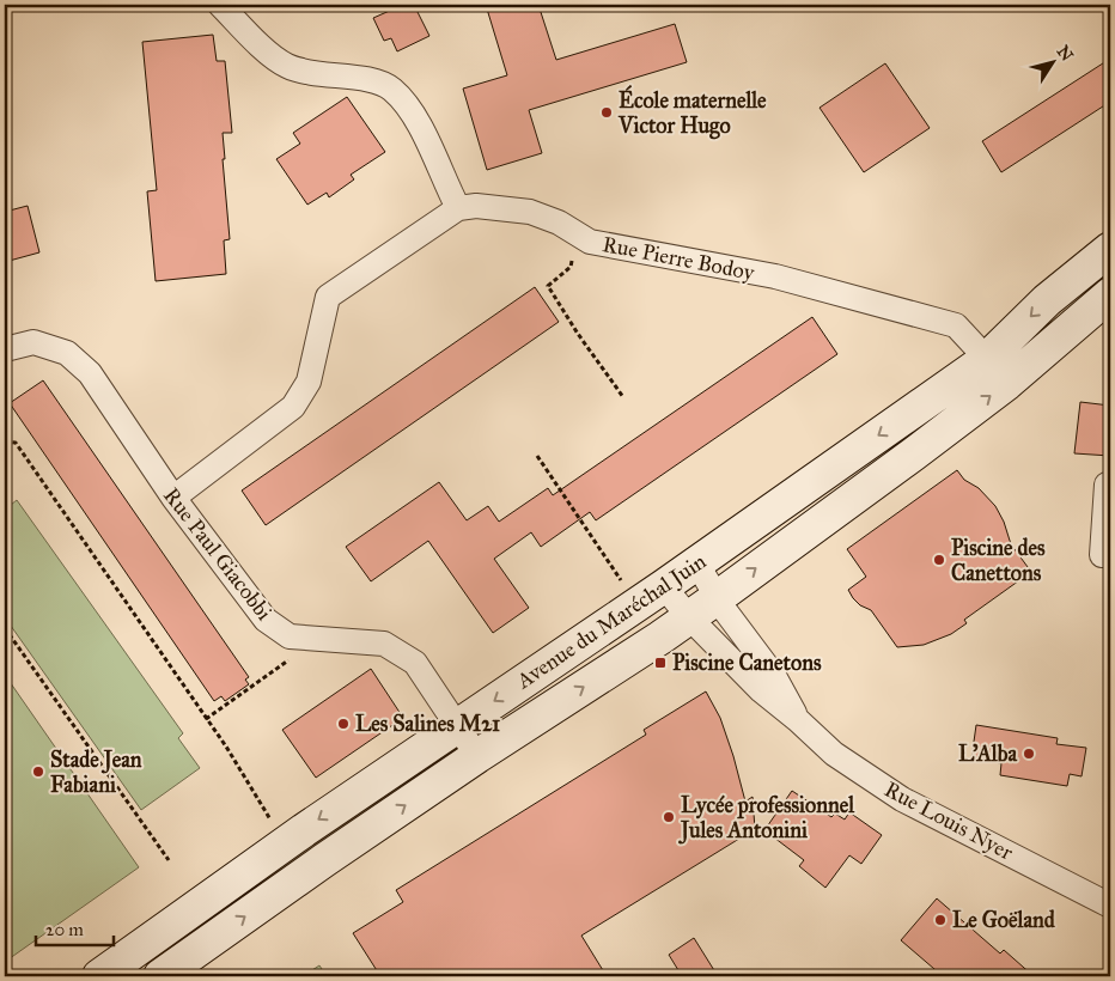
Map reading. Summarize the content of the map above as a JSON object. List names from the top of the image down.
{
  "streets": {
    "main road": ["Avenue du Maréchal Juin"],
    "street": ["Rue Pierre Bodoy", "Rue Paul Giacobbi", "Rue Louis Nyer"]
  },
  "crossings": [
    ["Rue Pierre Bodoy", "Avenue du Maréchal Juin"],
    ["Rue Paul Giacobbi", "Avenue du Maréchal Juin"],
    ["Avenue du Maréchal Juin", "Rue Louis Nyer"]
  ],
  "places": {
    "other": [
      "École maternelle Victor Hugo",
      "Piscine des Canettons",
      "Les Salines M21",
      "L'Alba",
      "Stade Jean Fabiani",
      "Lycée professionnel Jules Antonini",
      "Le Goëland"
    ],
    "transit": ["Piscine Canetons"]
  },
  "scale_bar": "20 m",
  "north": "top right"
}
